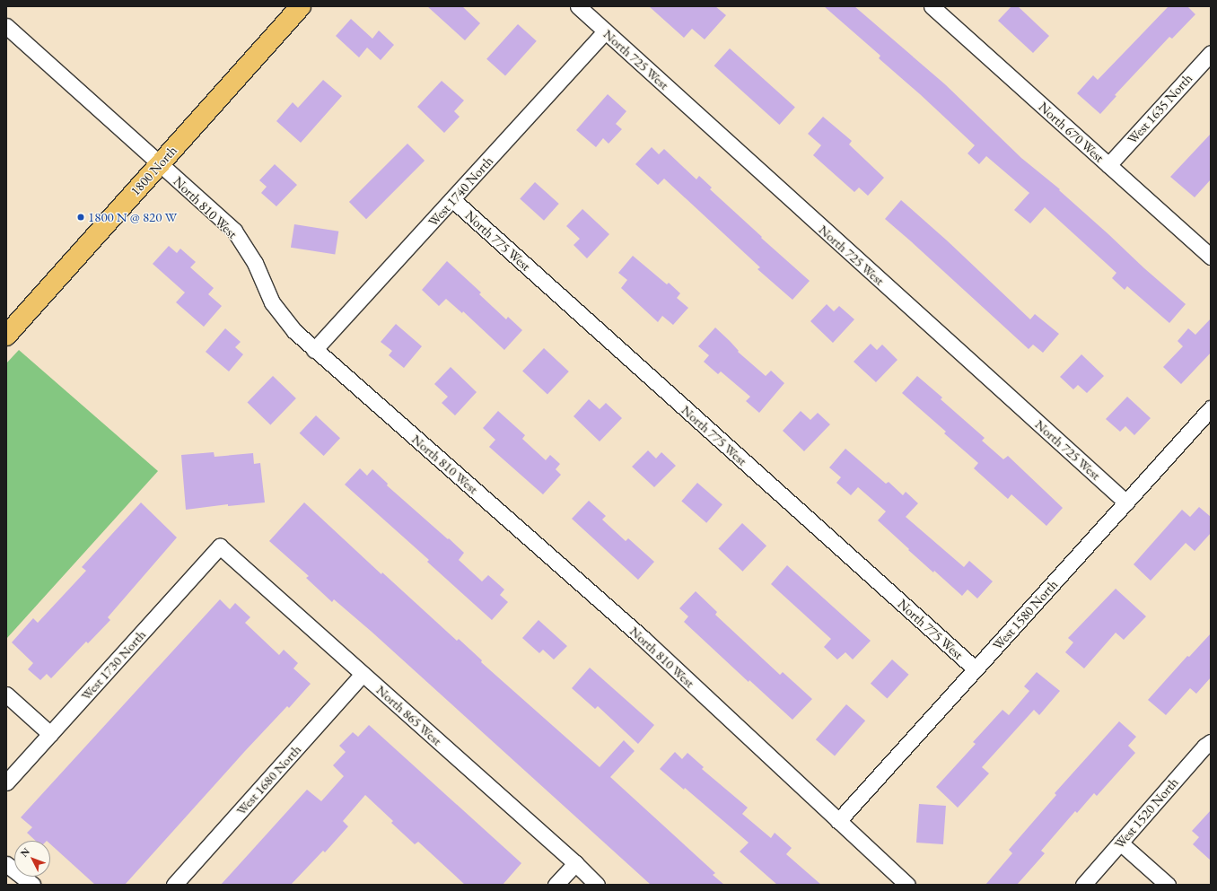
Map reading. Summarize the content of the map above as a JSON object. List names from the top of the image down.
{
  "streets": {
    "main road": ["1800 North"],
    "street": [
      "North 725 West",
      "West 1635 North",
      "North 670 West",
      "West 1740 North",
      "North 810 West",
      "North 775 West",
      "West 1580 North",
      "West 1730 North",
      "North 865 West",
      "West 1680 North",
      "West 1520 North"
    ]
  },
  "crossings": [
    ["North 725 West", "West 1740 North"],
    ["North 725 West", "West 1580 North"],
    ["West 1635 North", "North 670 West"],
    ["1800 North", "North 810 West"],
    ["West 1740 North", "North 810 West"],
    ["West 1740 North", "North 775 West"],
    ["North 810 West", "West 1580 North"],
    ["North 775 West", "West 1580 North"],
    ["West 1730 North", "North 865 West"],
    ["North 865 West", "West 1680 North"]
  ],
  "places": ["1800 N @ 820 W"],
  "north": "top left"
}
